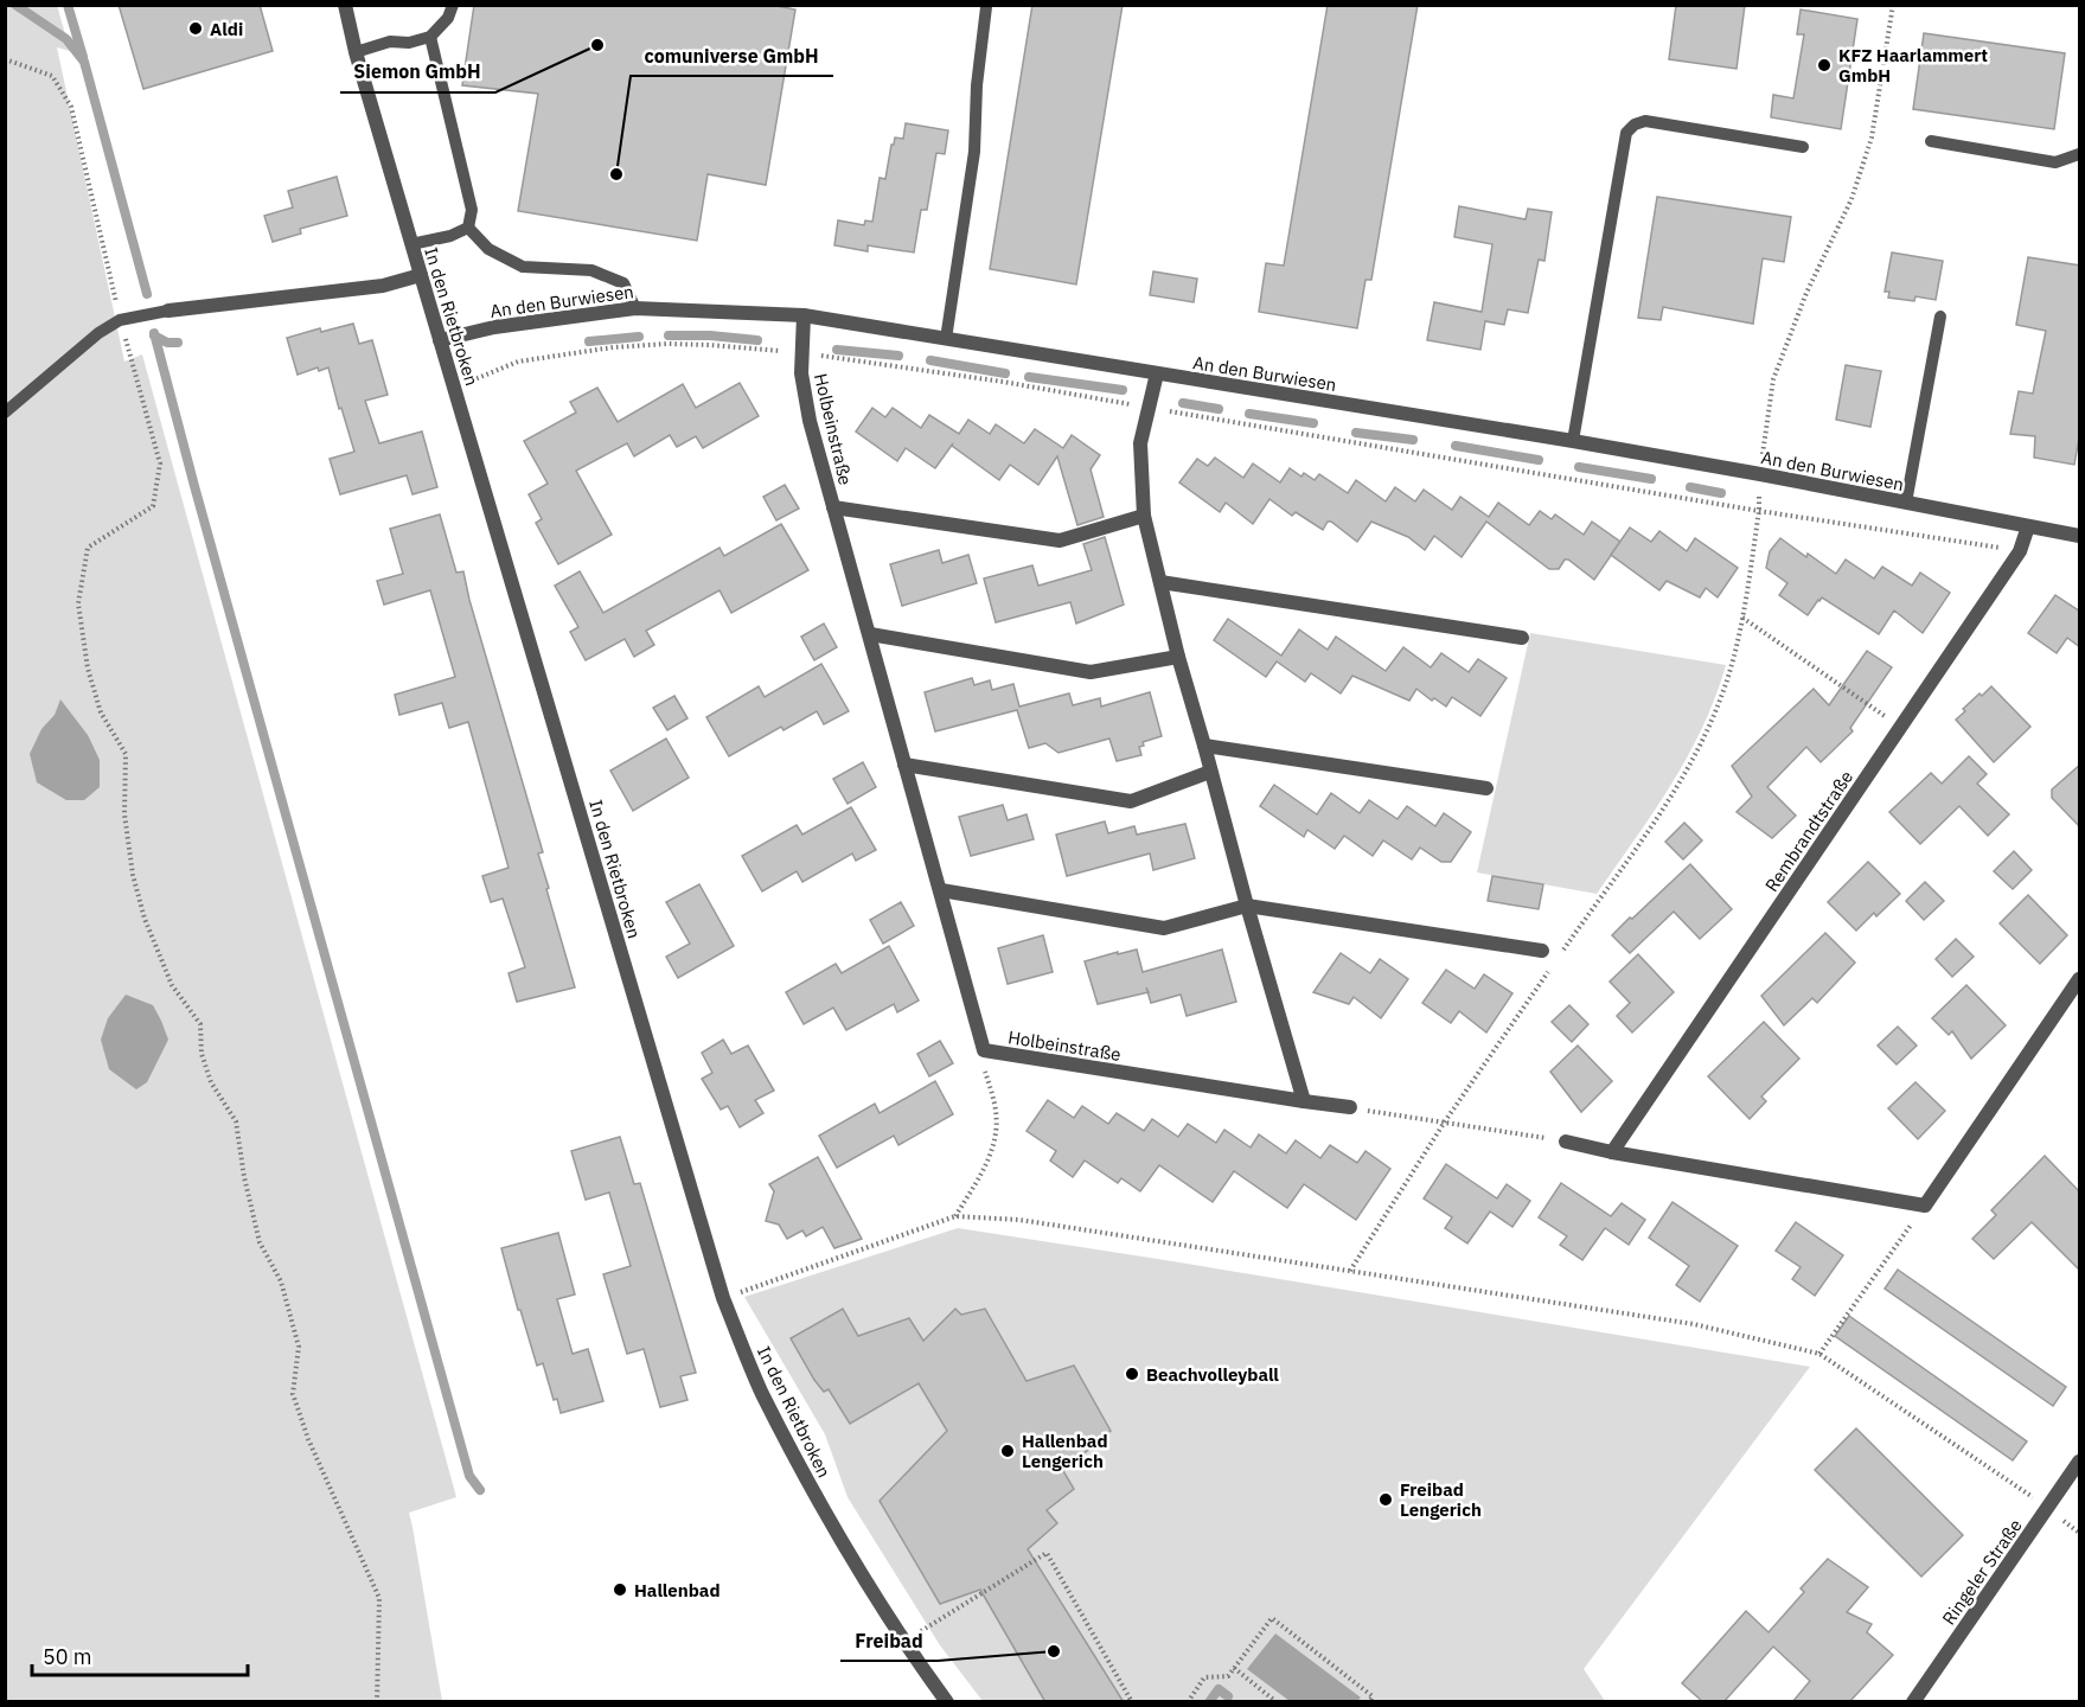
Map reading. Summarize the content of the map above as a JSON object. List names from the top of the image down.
{
  "streets": {
    "street": [
      "An den Burwiesen",
      "In den Rietbroken",
      "Holbeinstraße",
      "Rembrandtstraße",
      "Ringeler Straße"
    ]
  },
  "crossings": [
    ["An den Burwiesen", "In den Rietbroken"],
    ["An den Burwiesen", "Holbeinstraße"],
    ["An den Burwiesen", "Rembrandtstraße"]
  ],
  "places": [
    "Aldi",
    "Siemon GmbH",
    "KFZ Haarlammert GmbH",
    "comuniverse GmbH",
    "Beachvolleyball",
    "Hallenbad Lengerich",
    "Freibad Lengerich",
    "Hallenbad",
    "Freibad"
  ],
  "scale_bar": "50 m"
}
